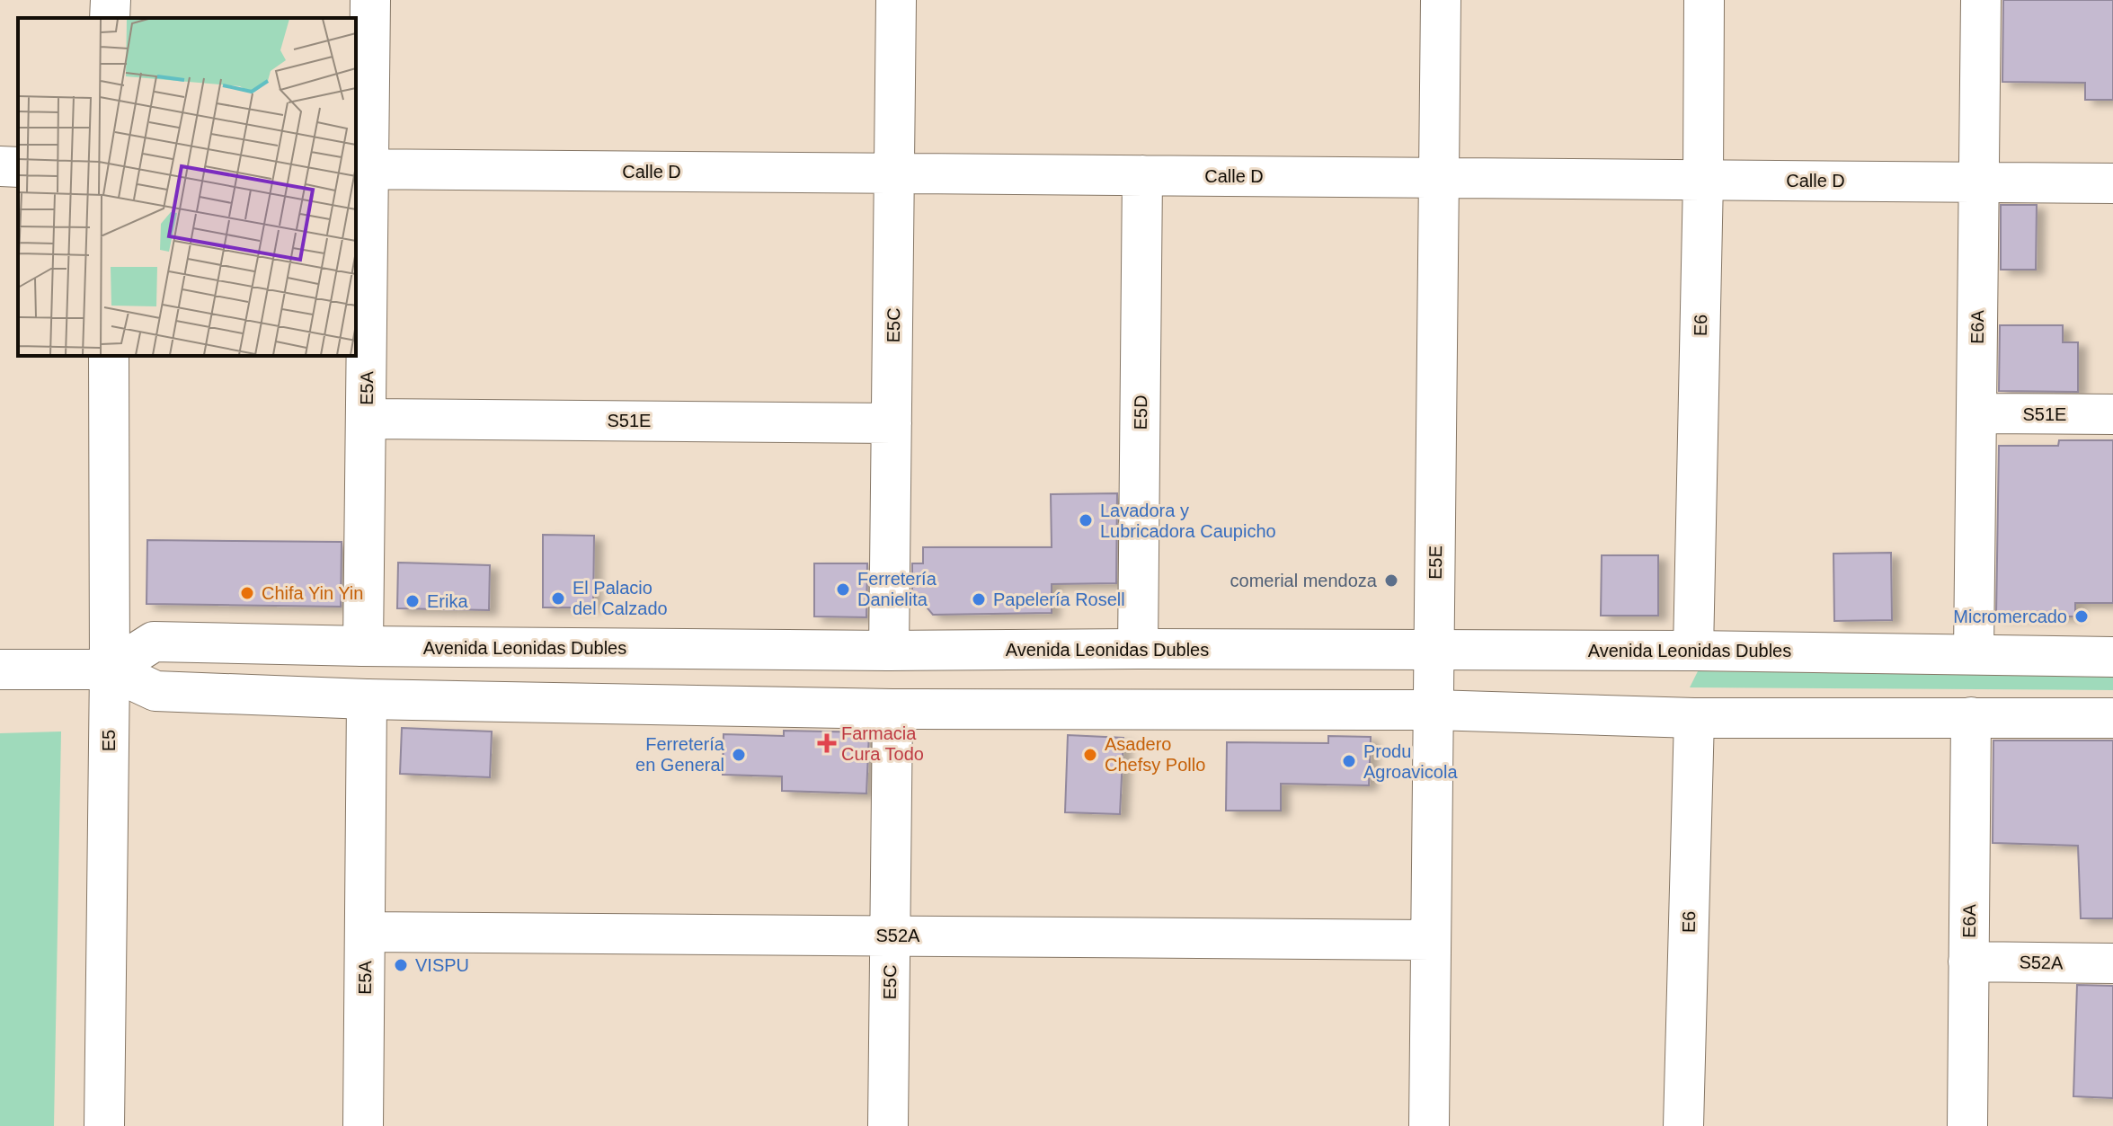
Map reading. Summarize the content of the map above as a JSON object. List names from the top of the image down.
{
  "streets": {
    "street": [
      "Calle D",
      "E5C",
      "E6",
      "E6A",
      "E5A",
      "E5D",
      "S51E",
      "E5E",
      "Avenida Leonidas Dubles",
      "E5",
      "S52A"
    ]
  },
  "crossings": [
    ["Calle D", "E5C"],
    ["Calle D", "E6"],
    ["Calle D", "E6A"],
    ["Calle D", "E5A"],
    ["Calle D", "E5D"],
    ["Calle D", "E5E"],
    ["E5C", "S51E"],
    ["E5C", "Avenida Leonidas Dubles"],
    ["E5C", "S52A"],
    ["E6", "Avenida Leonidas Dubles"],
    ["E6A", "S51E"],
    ["E6A", "Avenida Leonidas Dubles"],
    ["E6A", "S52A"],
    ["E5A", "S51E"],
    ["E5A", "Avenida Leonidas Dubles"],
    ["E5A", "S52A"],
    ["E5D", "Avenida Leonidas Dubles"],
    ["E5E", "Avenida Leonidas Dubles"],
    ["E5E", "S52A"],
    ["Avenida Leonidas Dubles", "E5"]
  ],
  "places": {
    "other": [
      "Lavadora y Lubricadora Caupicho",
      "comerial mendoza",
      "Ferretería Danielita",
      "Chifa Yin Yin",
      "El Palacio del Calzado",
      "Papelería Rosell",
      "Erika",
      "Micromercado",
      "Ferretería en General",
      "Asadero Chefsy Pollo",
      "Produ Agroavicola",
      "VISPU"
    ],
    "health": ["Farmacia Cura Todo"]
  }
}
